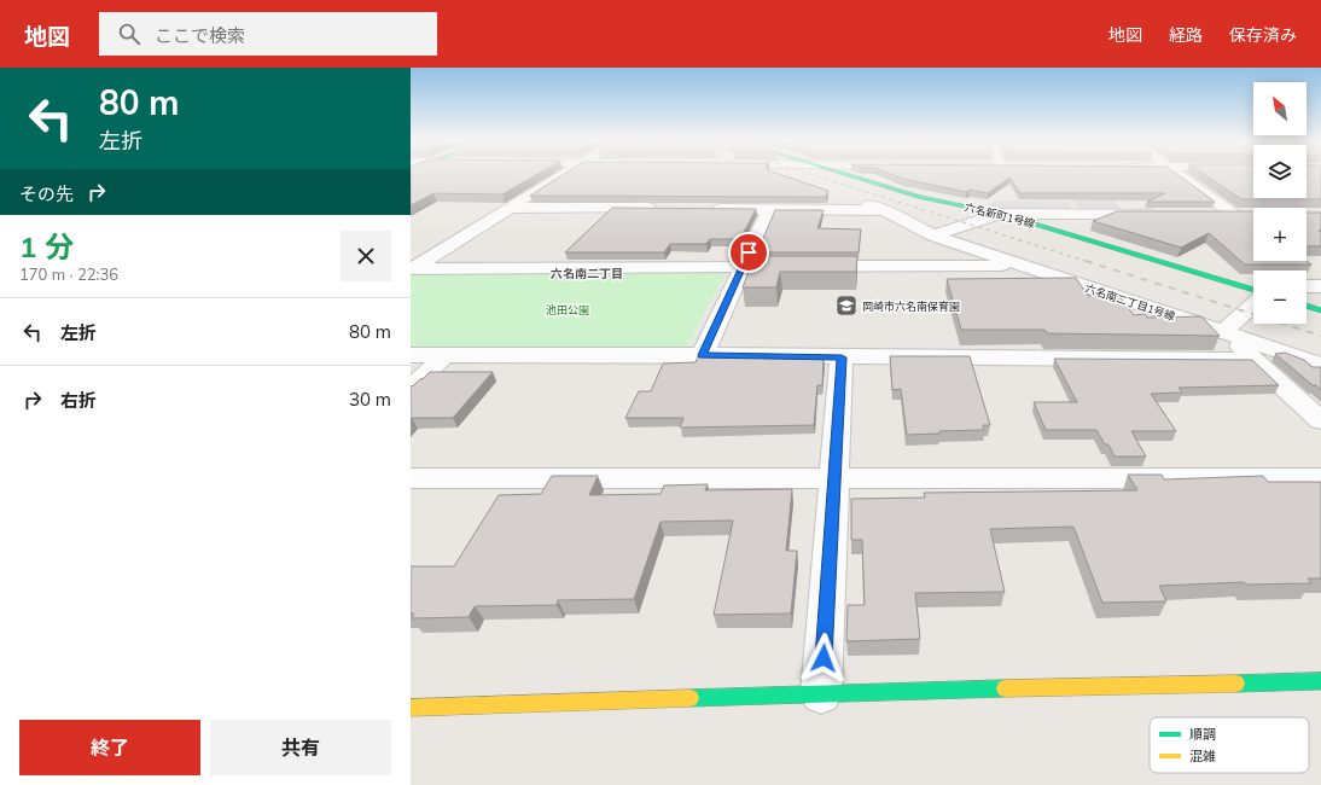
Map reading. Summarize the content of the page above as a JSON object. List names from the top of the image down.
{
  "streets": {
    "street": ["六名新町1号線", "六名南二丁目1号線"]
  },
  "districts": ["六名南二丁目"],
  "parks": ["池田公園"],
  "places": {
    "school or university": ["岡崎市六名南保育園"]
  },
  "legend": ["順調", "混雑"],
  "north": "top left",
  "page": {
    "header": "地図",
    "search": "ここで検索",
    "nav": ["地図", "経路", "保存済み"],
    "turn": ["80 m", "左折"],
    "map_buttons": ["+", "−"],
    "then": "その先",
    "heading": ["1 分", "170 m · 22:36"],
    "list": [
      {
        "name": "左折",
        "value": "80 m"
      },
      {
        "name": "右折",
        "value": "30 m"
      }
    ],
    "buttons": ["終了", "共有"]
  }
}
